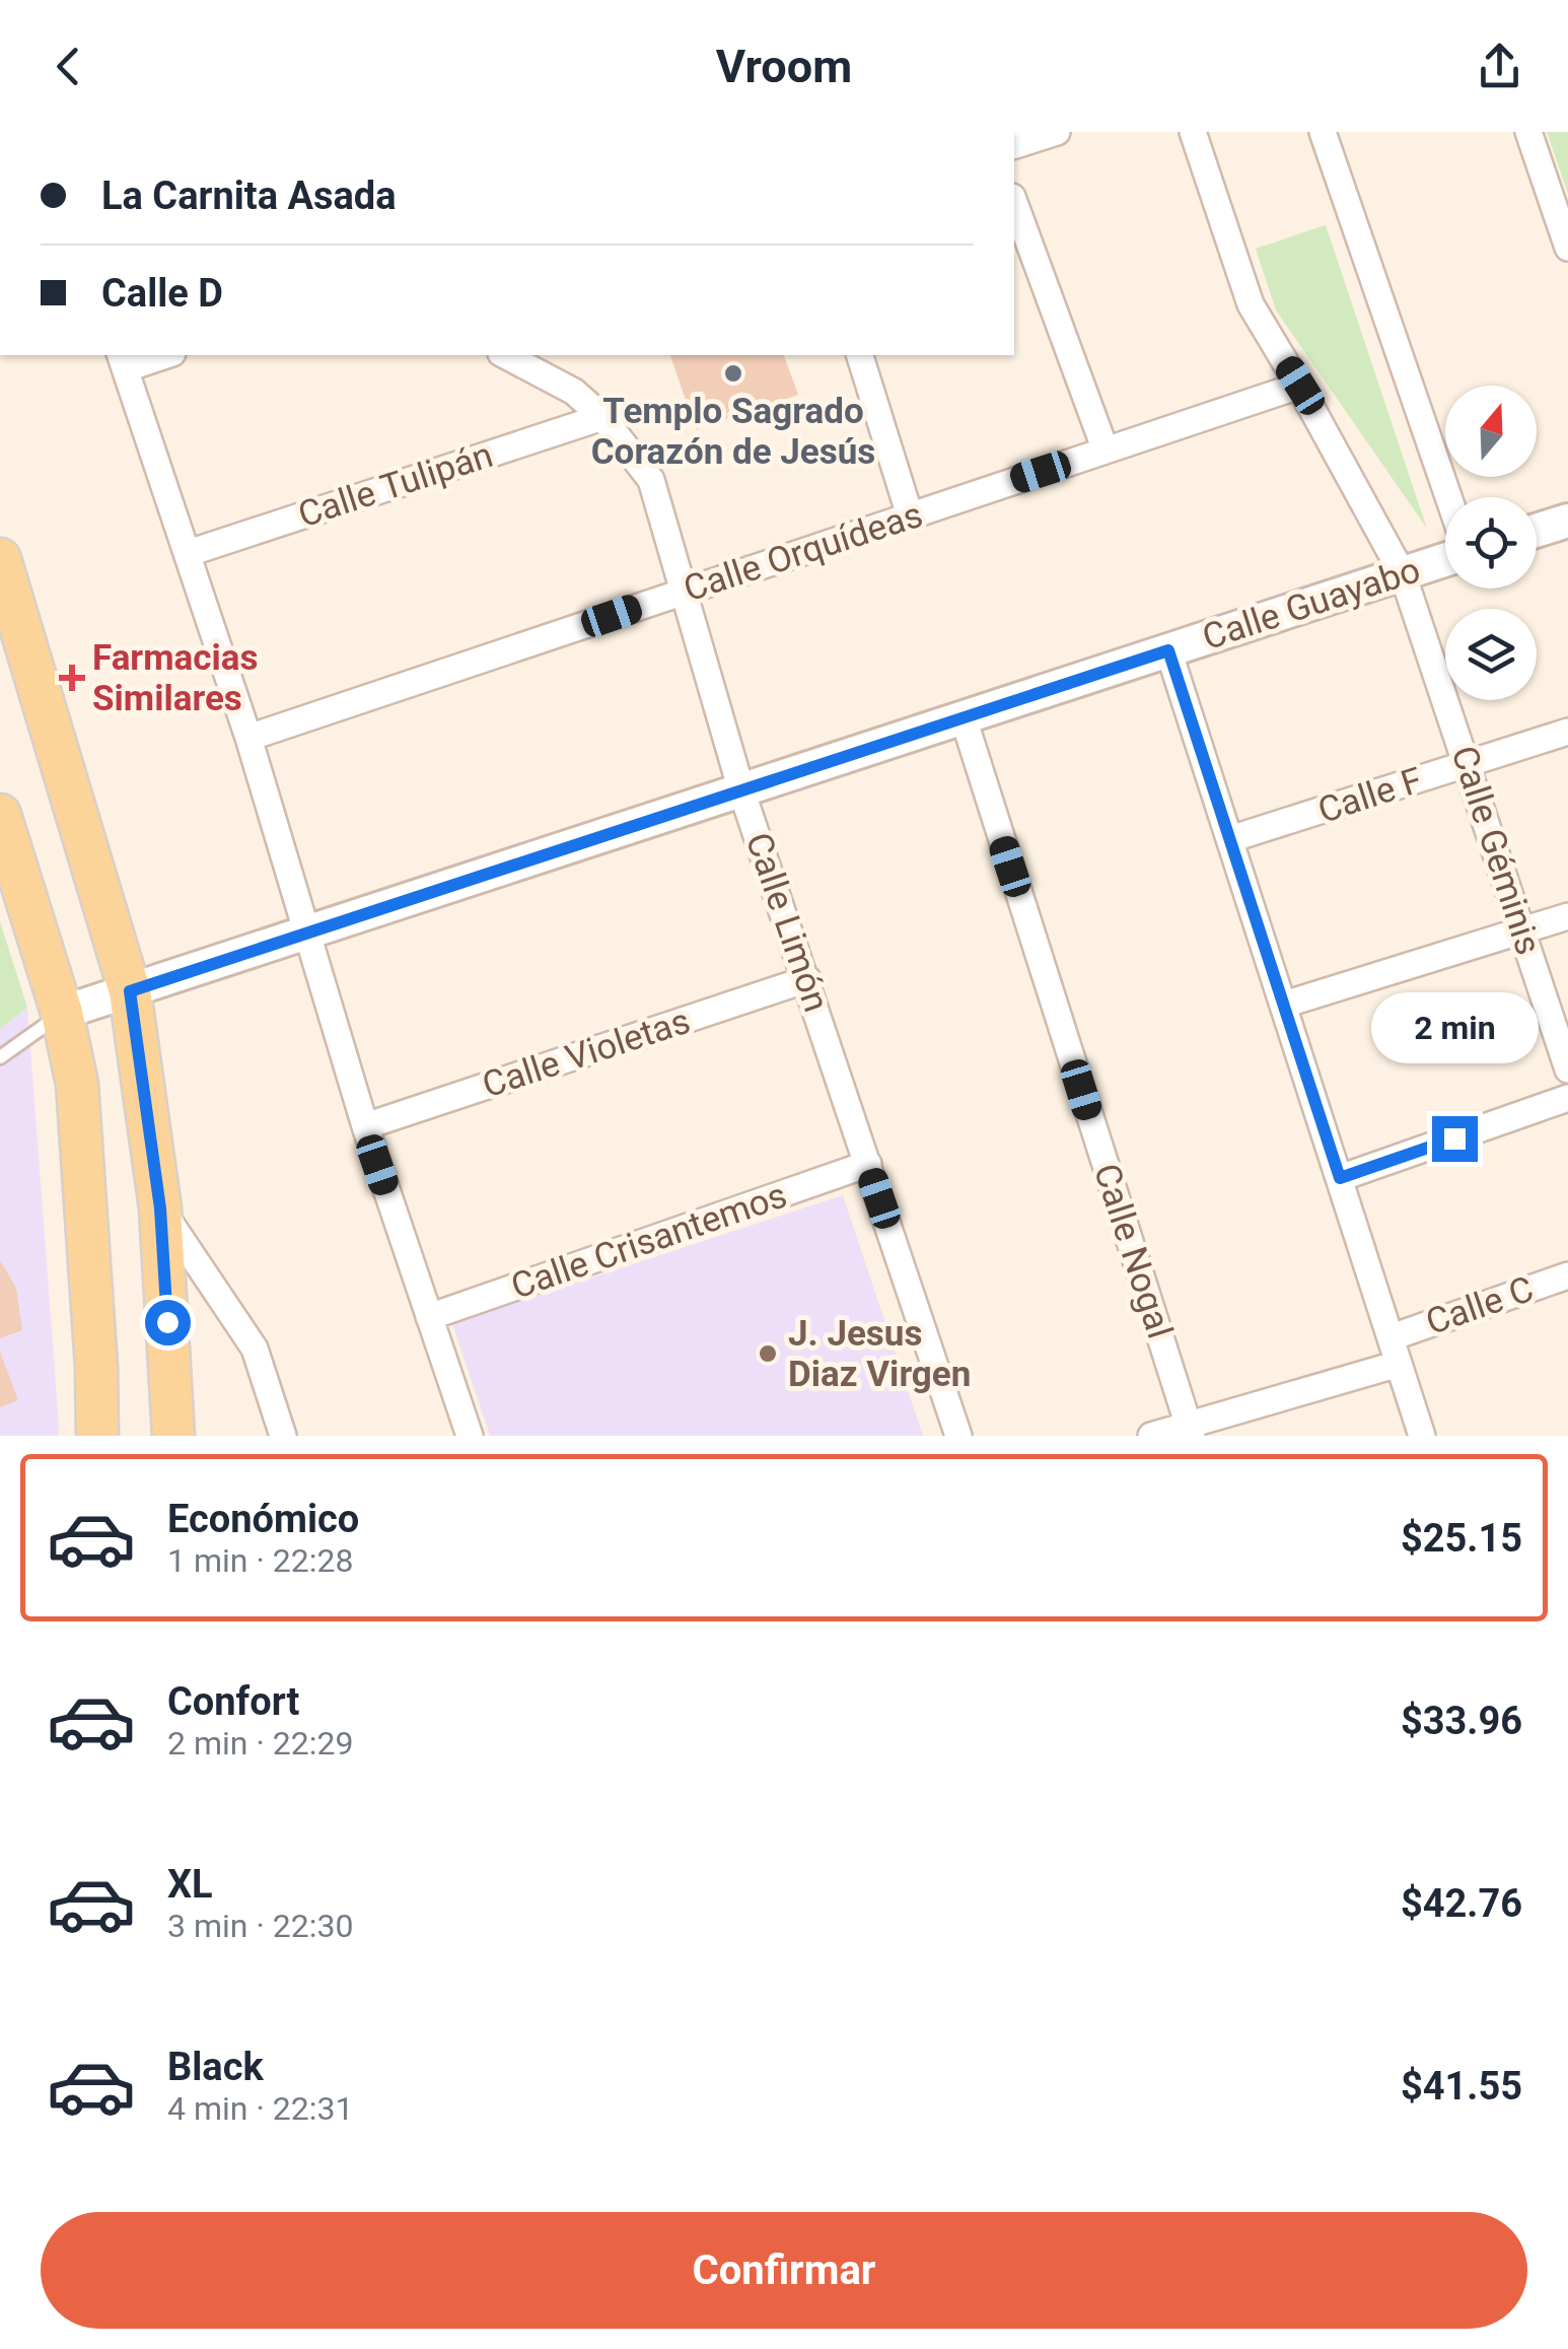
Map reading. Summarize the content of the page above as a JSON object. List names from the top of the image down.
{
  "streets": {
    "street": [
      "Calle Tulipán",
      "Calle Orquídeas",
      "Calle Guayabo",
      "Calle F",
      "Calle Géminis",
      "Calle Limón",
      "Calle Violetas",
      "Calle Crisantemos",
      "Calle Nogal",
      "Calle C"
    ]
  },
  "crossings": [
    ["Calle Tulipán", "Calle Limón"],
    ["Calle Orquídeas", "Calle Géminis"],
    ["Calle Orquídeas", "Calle Limón"],
    ["Calle Guayabo", "Calle Géminis"],
    ["Calle Guayabo", "Calle Limón"],
    ["Calle Guayabo", "Calle Nogal"],
    ["Calle F", "Calle Géminis"],
    ["Calle Limón", "Calle Violetas"],
    ["Calle Limón", "Calle Crisantemos"]
  ],
  "places": {
    "other": ["Templo Sagrado Corazón de Jesús", "J. Jesus Diaz Virgen"],
    "health": ["Farmacias Similares"]
  },
  "north": "top",
  "page": {
    "header": "Vroom",
    "banner": ["La Carnita Asada", "Calle D"],
    "bubble": "2 min",
    "list": [
      {
        "name": "Económico",
        "note": "1 min · 22:28",
        "value": "$25.15"
      },
      {
        "name": "Confort",
        "note": "2 min · 22:29",
        "value": "$33.96"
      },
      {
        "name": "XL",
        "note": "3 min · 22:30",
        "value": "$42.76"
      },
      {
        "name": "Black",
        "note": "4 min · 22:31",
        "value": "$41.55"
      }
    ],
    "buttons": "Confirmar"
  }
}
